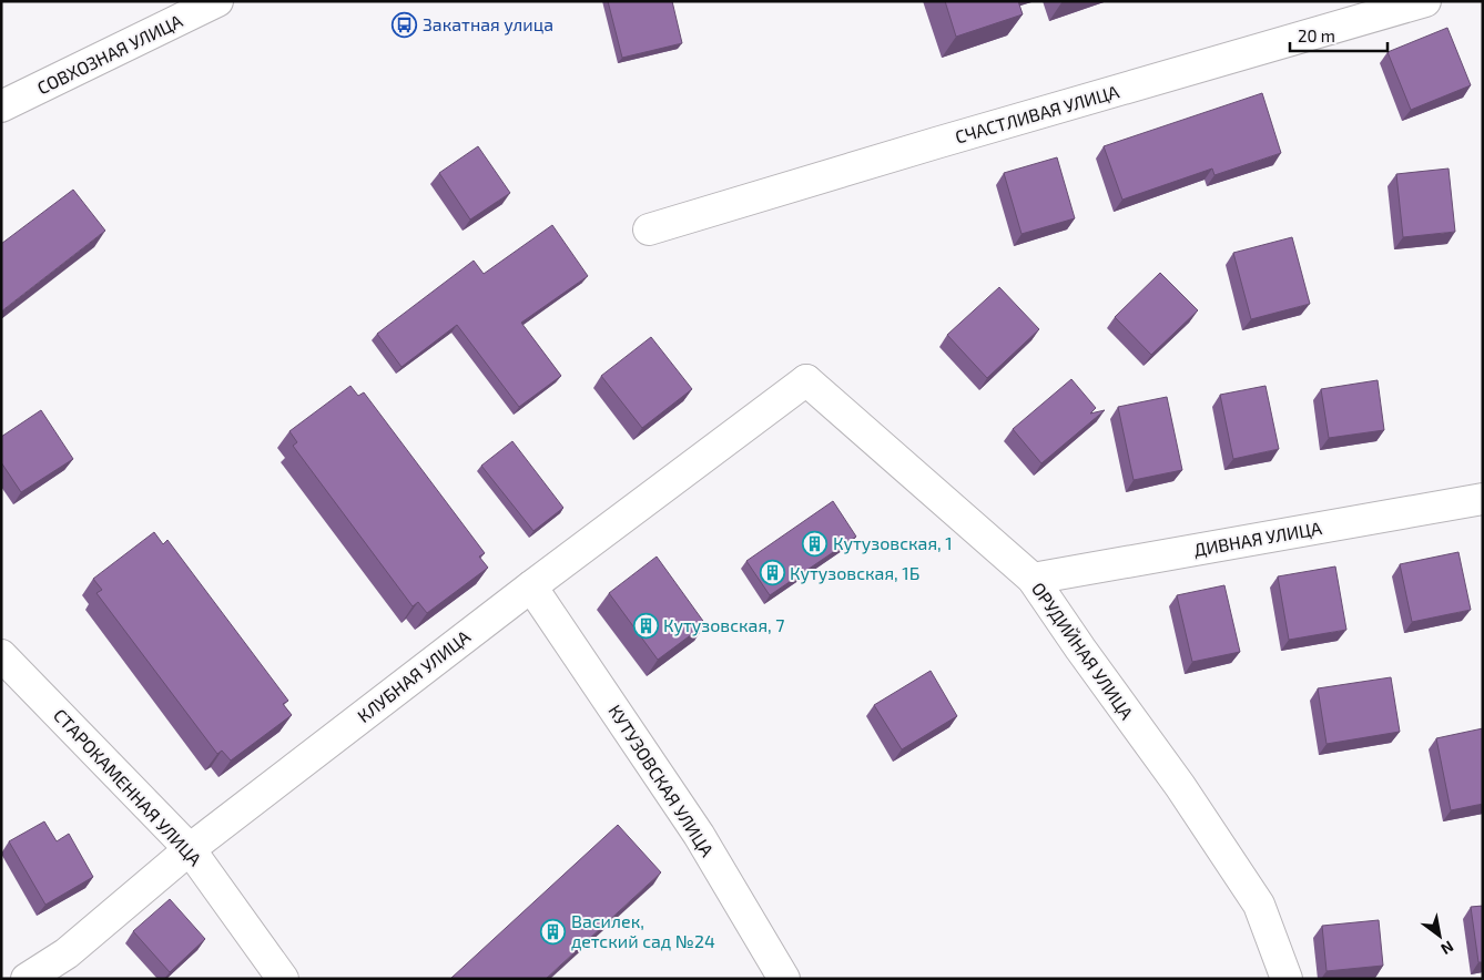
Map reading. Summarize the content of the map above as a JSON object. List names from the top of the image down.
{
  "streets": {
    "street": [
      "СОВХОЗНАЯ УЛИЦА",
      "СЧАСТЛИВАЯ УЛИЦА",
      "ДИВНАЯ УЛИЦА",
      "ОРУДИЙНАЯ УЛИЦА",
      "КЛУБНАЯ УЛИЦА",
      "КУТУЗОВСКАЯ УЛИЦА",
      "СТАРОКАМЕННАЯ УЛИЦА"
    ]
  },
  "crossings": [
    ["ДИВНАЯ УЛИЦА", "ОРУДИЙНАЯ УЛИЦА"],
    ["ОРУДИЙНАЯ УЛИЦА", "КЛУБНАЯ УЛИЦА"],
    ["КЛУБНАЯ УЛИЦА", "КУТУЗОВСКАЯ УЛИЦА"],
    ["КЛУБНАЯ УЛИЦА", "СТАРОКАМЕННАЯ УЛИЦА"]
  ],
  "places": {
    "bus stop": ["Закатная улица"],
    "building": [
      "Кутузовская, 1",
      "Кутузовская, 1Б",
      "Кутузовская, 7",
      "Василек, детский сад №24"
    ]
  },
  "scale_bar": "20 m",
  "north": "bottom right"
}
